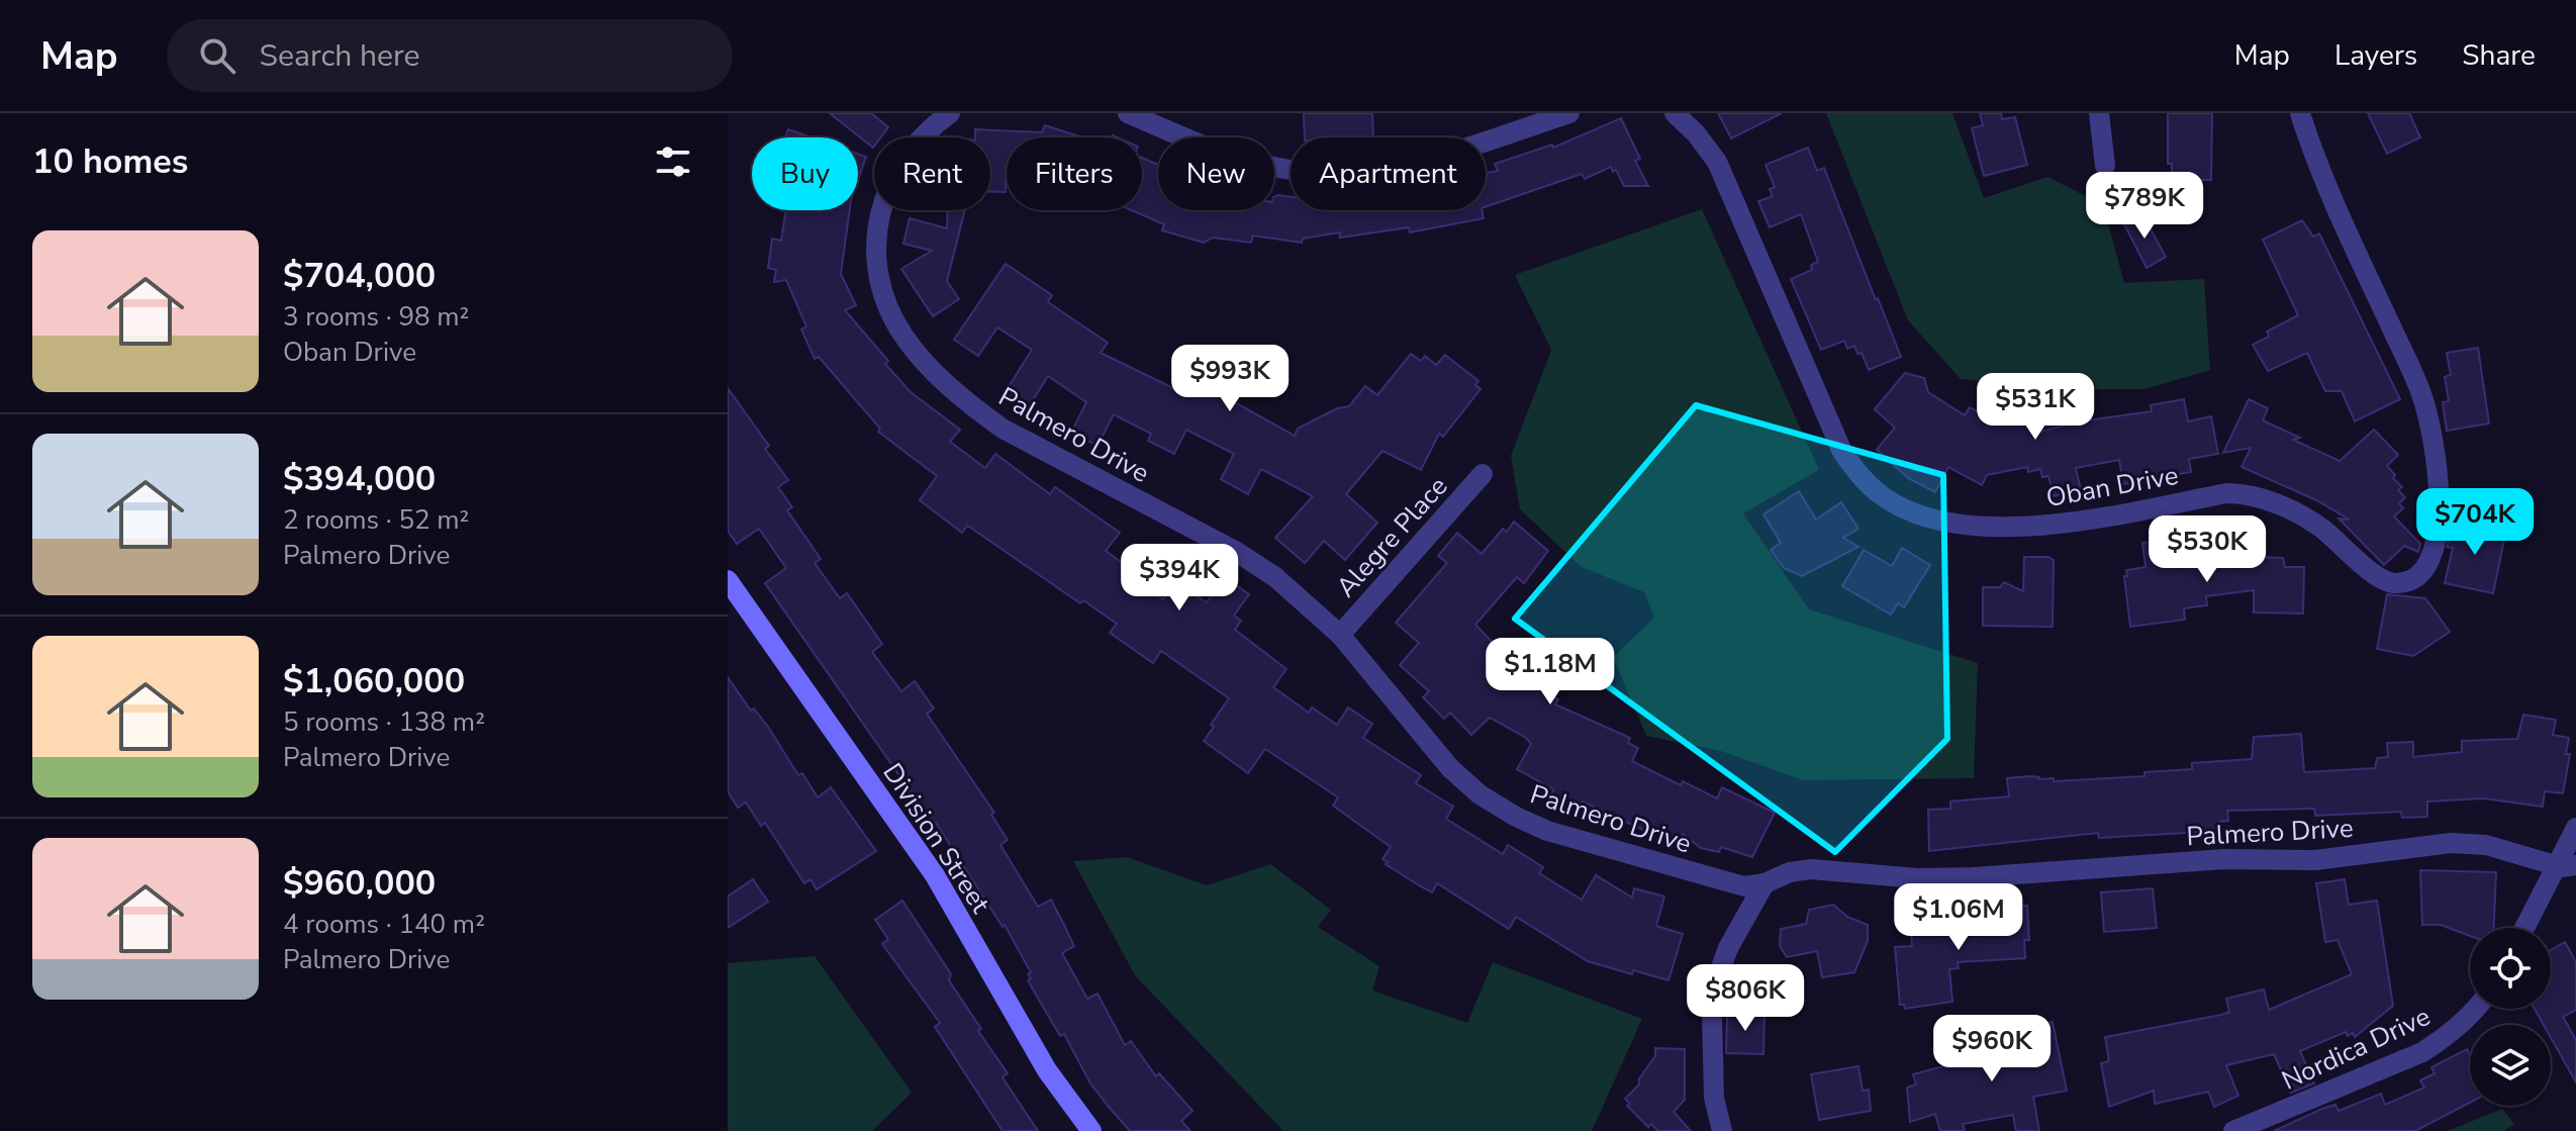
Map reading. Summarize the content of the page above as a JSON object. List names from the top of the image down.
{
  "streets": {
    "street": [
      "Palmero Drive",
      "Oban Drive",
      "Alegre Place",
      "Division Street",
      "Nordica Drive"
    ]
  },
  "crossings": [
    ["Palmero Drive", "Alegre Place"]
  ],
  "page": {
    "header": "Map",
    "search": "Search here",
    "nav": ["Map", "Layers", "Share"],
    "heading": "10 homes",
    "chip": [
      "Buy",
      "Rent",
      "Filters",
      "New",
      "Apartment"
    ],
    "price": [
      "$789K",
      "$993K",
      "$531K",
      "$704K",
      "$530K",
      "$394K",
      "$1.18M",
      "$1.06M",
      "$806K",
      "$960K"
    ],
    "list": [
      {
        "name": "$704,000",
        "note": "3 rooms · 98 m² · Oban Drive"
      },
      {
        "name": "$394,000",
        "note": "2 rooms · 52 m² · Palmero Drive"
      },
      {
        "name": "$1,060,000",
        "note": "5 rooms · 138 m² · Palmero Drive"
      },
      {
        "name": "$960,000",
        "note": "4 rooms · 140 m² · Palmero Drive"
      }
    ]
  }
}
